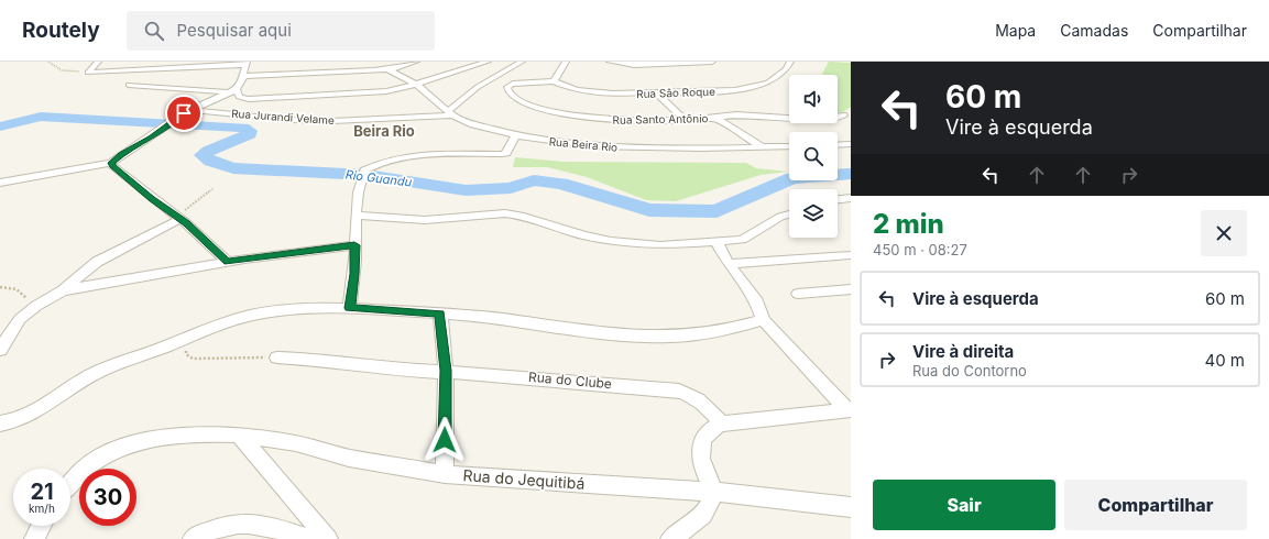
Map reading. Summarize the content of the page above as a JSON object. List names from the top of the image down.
{
  "streets": {
    "street": [
      "Rua Sâo Roque",
      "Rua Jurandi Velame",
      "Rua Santo Antônio",
      "Rua Beira Rio",
      "Rua do Clube",
      "Rua do Jequitibá"
    ]
  },
  "crossings": [
    ["Rua Sâo Roque", "Rua Santo Antônio"],
    ["Rua Jurandi Velame", "Rua Beira Rio"]
  ],
  "districts": ["Beira Rio"],
  "water": ["Rio Guandu"],
  "page": {
    "header": "Routely",
    "search": "Pesquisar aqui",
    "nav": ["Mapa", "Camadas", "Compartilhar"],
    "turn": ["60 m", "Vire à esquerda"],
    "heading": ["2 min", "450 m · 08:27"],
    "list": [
      {
        "name": "Vire à esquerda",
        "value": "60 m"
      },
      {
        "name": "Vire à direita",
        "note": "Rua do Contorno",
        "value": "40 m"
      }
    ],
    "speed": "21 km/h",
    "limit": "30",
    "buttons": ["Sair", "Compartilhar"]
  }
}
